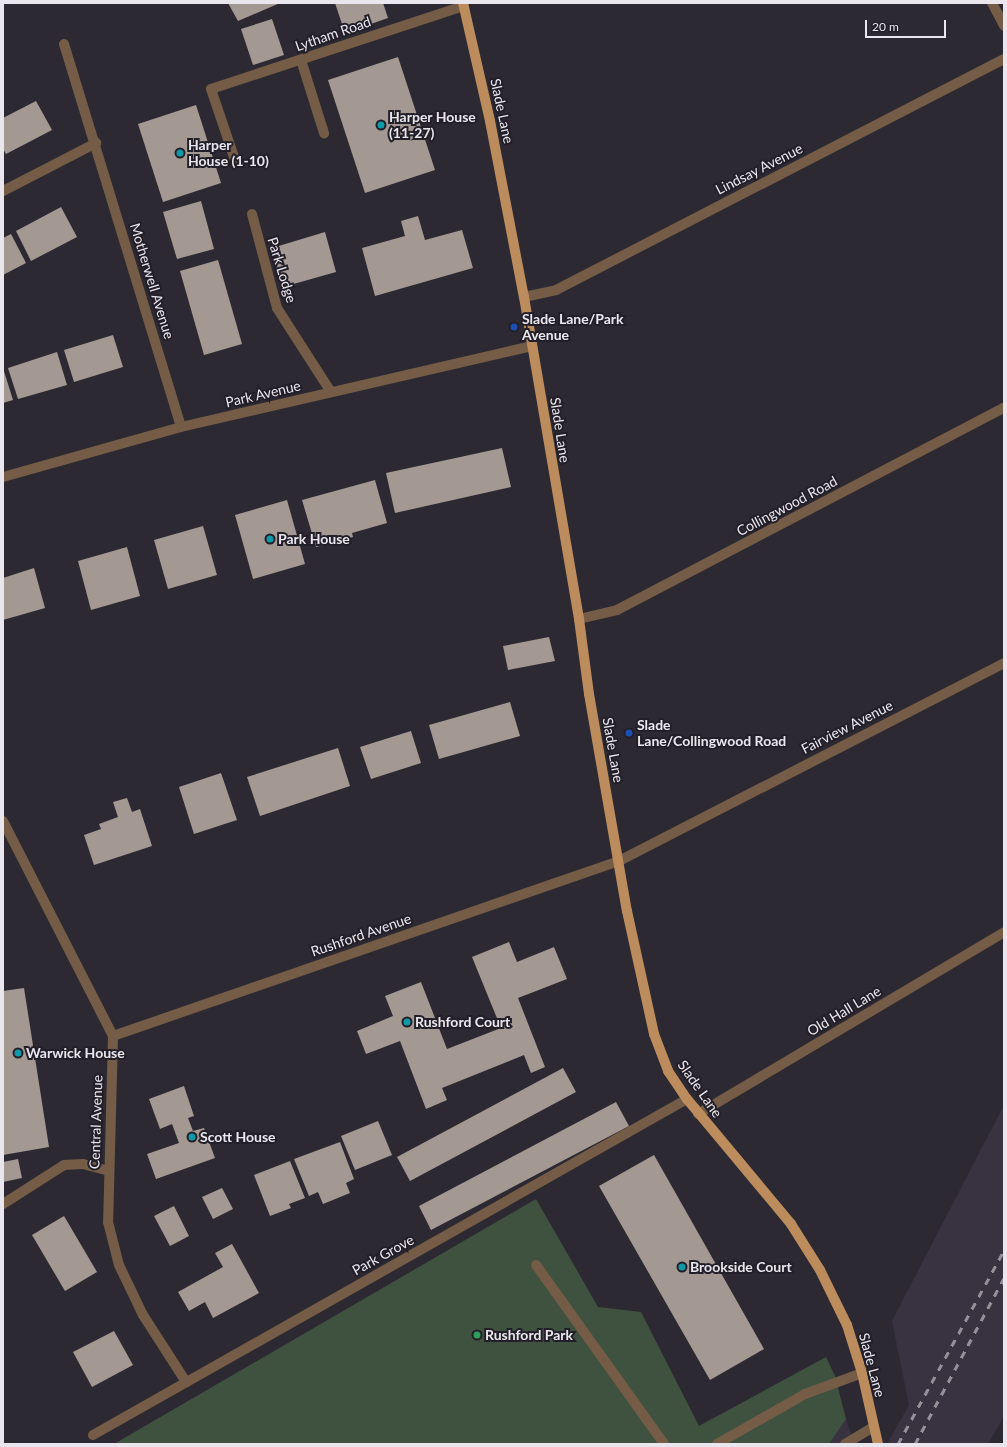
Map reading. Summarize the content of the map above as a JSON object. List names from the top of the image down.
{
  "streets": {
    "main road": ["Slade Lane"],
    "street": [
      "Lytham Road",
      "Lindsay Avenue",
      "Park Lodge",
      "Motherwell Avenue",
      "Park Avenue",
      "Collingwood Road",
      "Fairview Avenue",
      "Rushford Avenue",
      "Old Hall Lane",
      "Central Avenue",
      "Park Grove"
    ]
  },
  "crossings": [
    ["Lytham Road", "Slade Lane"],
    ["Slade Lane", "Lindsay Avenue"],
    ["Slade Lane", "Park Avenue"],
    ["Slade Lane", "Collingwood Road"],
    ["Slade Lane", "Fairview Avenue"],
    ["Slade Lane", "Rushford Avenue"],
    ["Slade Lane", "Old Hall Lane"],
    ["Slade Lane", "Park Grove"],
    ["Park Lodge", "Park Avenue"],
    ["Motherwell Avenue", "Park Avenue"],
    ["Fairview Avenue", "Rushford Avenue"],
    ["Rushford Avenue", "Central Avenue"],
    ["Central Avenue", "Park Grove"]
  ],
  "places": [
    "Harper House (11-27)",
    "Harper House (1-10)",
    "Slade Lane/Park Avenue",
    "Park House",
    "Slade Lane/Collingwood Road",
    "Rushford Court",
    "Warwick House",
    "Scott House",
    "Brookside Court",
    "Rushford Park"
  ],
  "scale_bar": "20 m"
}
